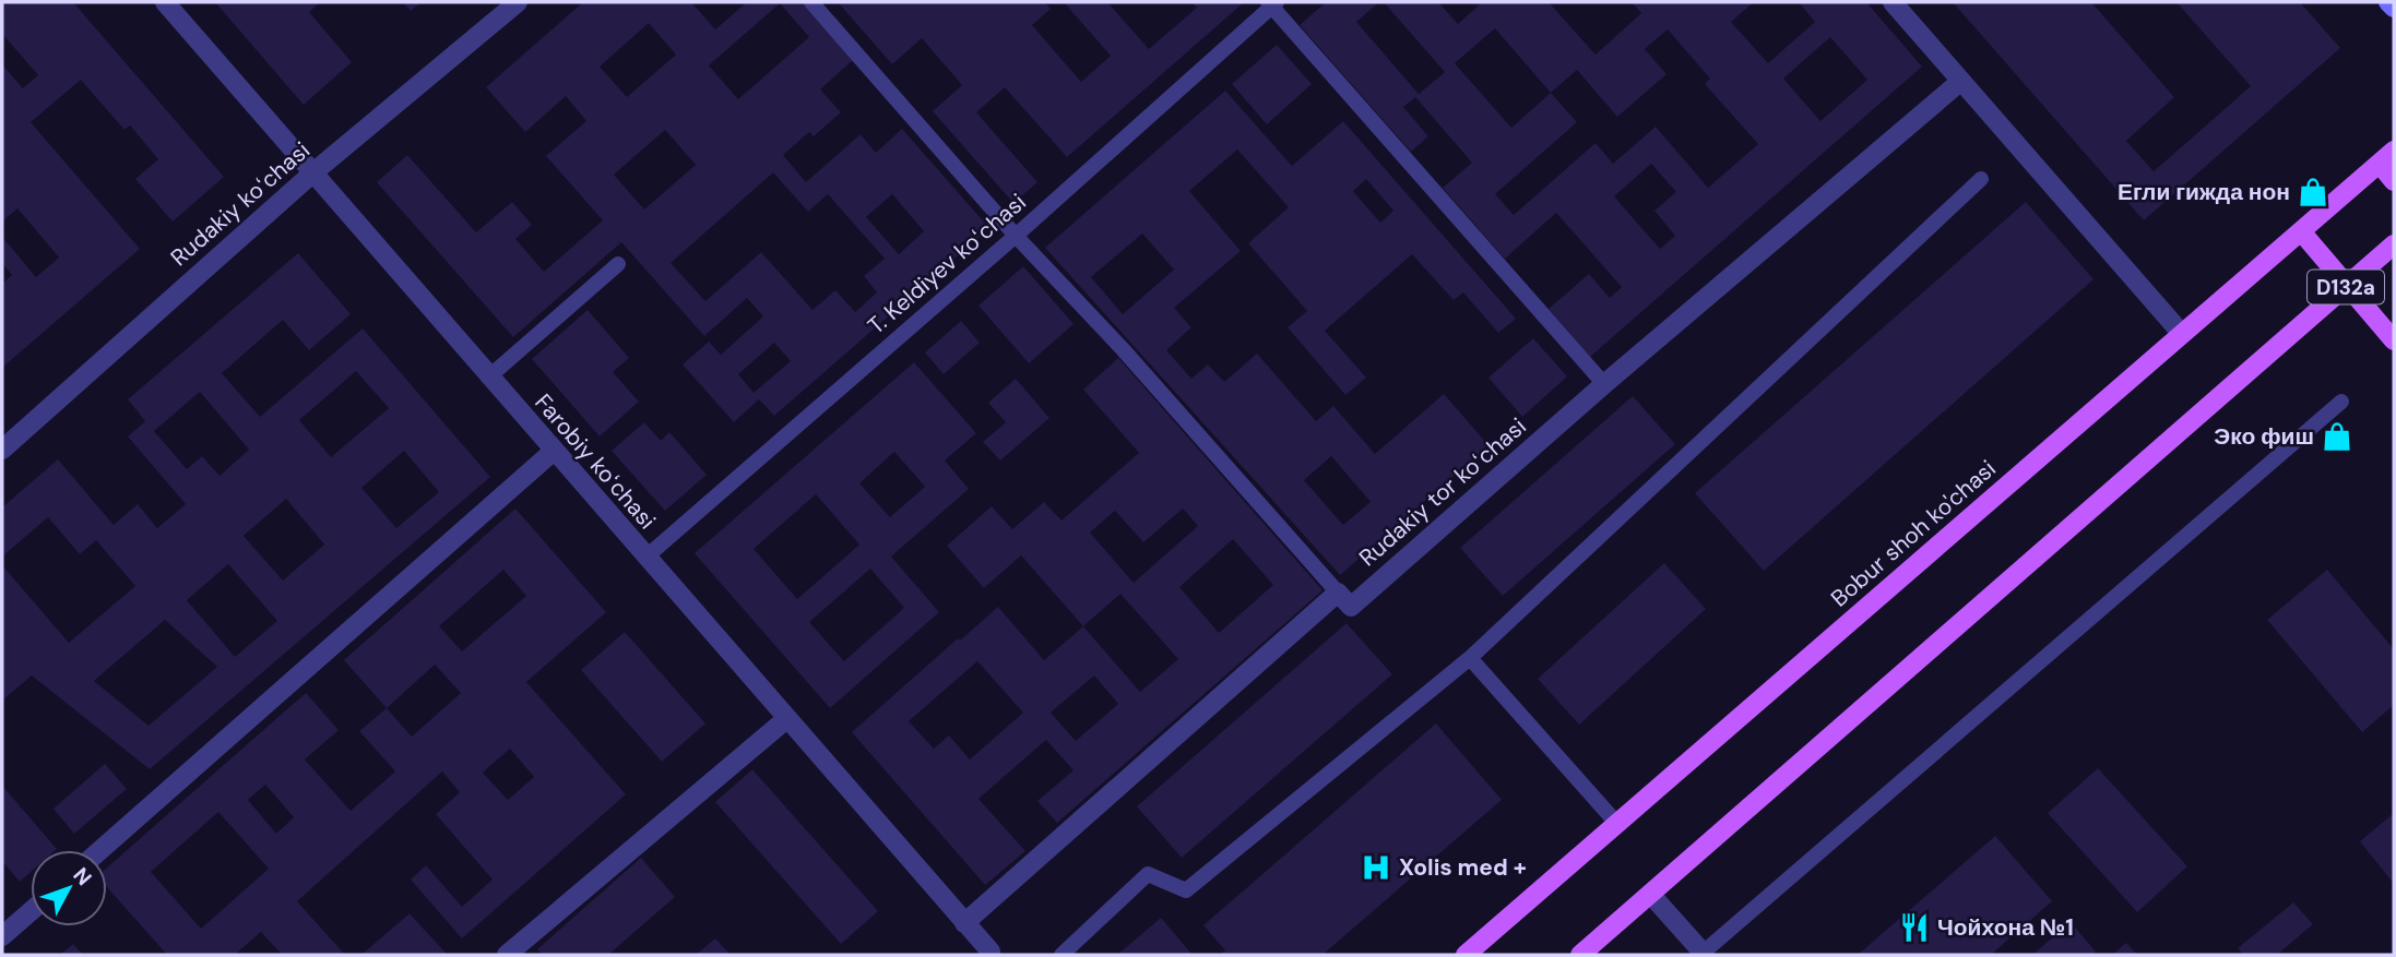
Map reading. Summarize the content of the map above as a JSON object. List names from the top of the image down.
{
  "streets": {
    "main road": ["D132a", "Bobur shoh ko'chasi"],
    "street": ["Rudakiy koʻchasi", "Farobiy koʻchasi", "Rudakiy tor koʻchasi"],
    "lane": ["T. Keldiyev koʻchasi"]
  },
  "crossings": [
    ["Rudakiy koʻchasi", "Farobiy koʻchasi"],
    ["T. Keldiyev koʻchasi", "Farobiy koʻchasi"],
    ["D132a", "Bobur shoh ko'chasi"]
  ],
  "places": {
    "shop": ["Егли гижда нон", "Эко фиш"],
    "hospital": ["Xolis med +"],
    "restaurant": ["Чойхона №1"]
  },
  "north": "top right"
}
